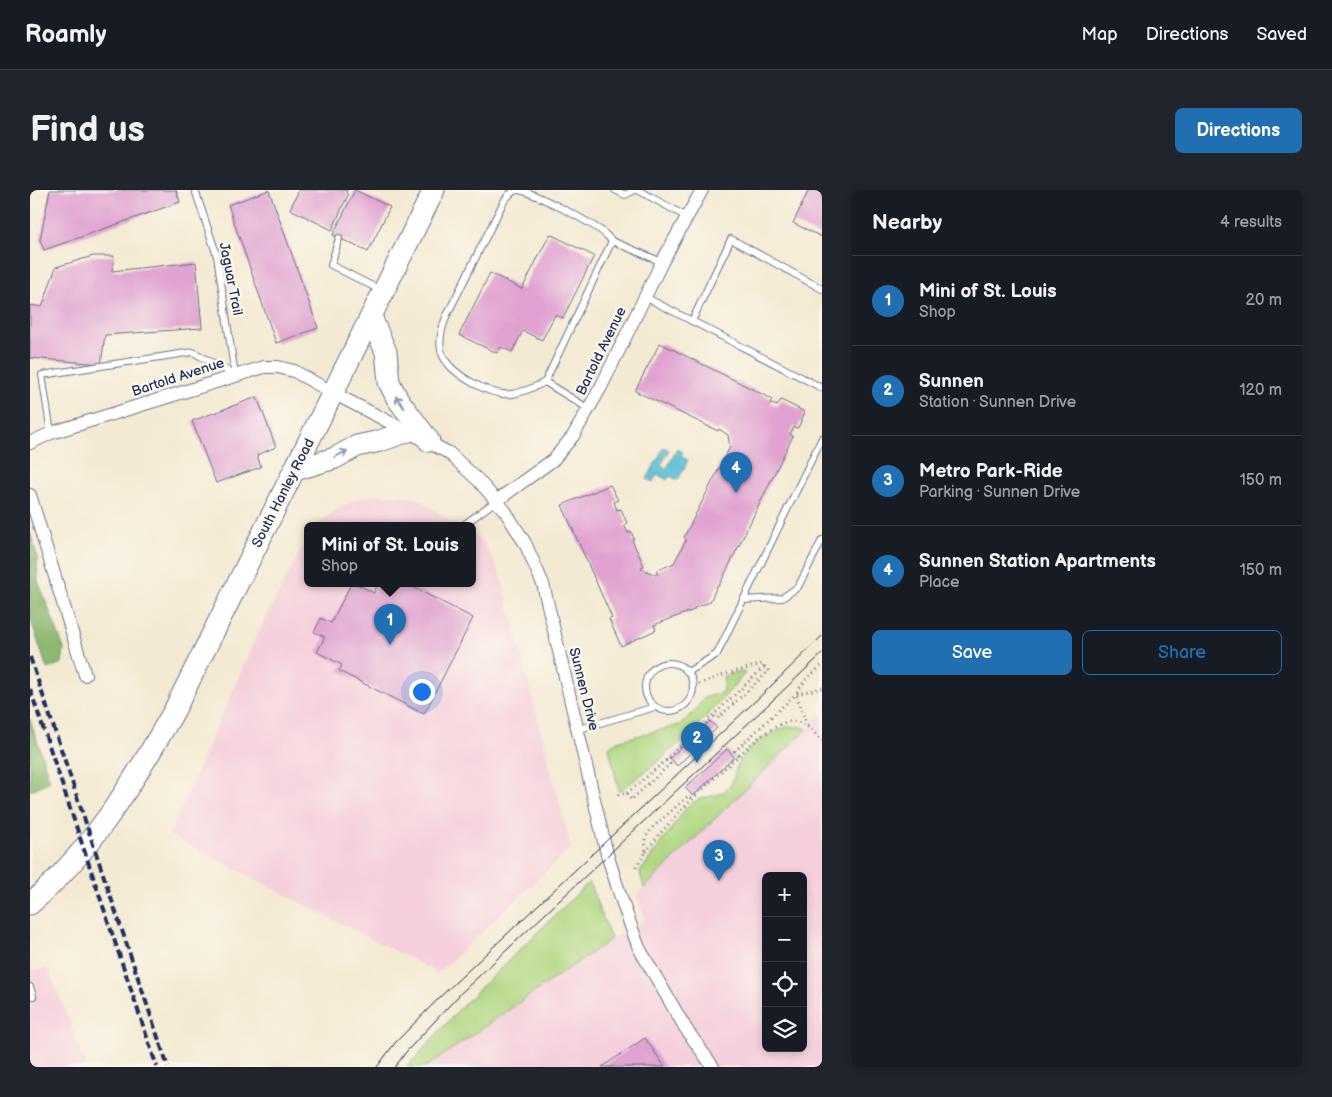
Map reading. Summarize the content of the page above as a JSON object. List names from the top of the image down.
{
  "streets": {
    "main road": ["South Hanley Road"],
    "street": ["Bartold Avenue", "Sunnen Drive"],
    "lane": ["Jaguar Trail"]
  },
  "crossings": [
    ["Jaguar Trail", "Bartold Avenue"],
    ["Bartold Avenue", "South Hanley Road"],
    ["Bartold Avenue", "Sunnen Drive"],
    ["South Hanley Road", "Sunnen Drive"]
  ],
  "page": {
    "header": "Roamly",
    "nav": ["Map", "Directions", "Saved"],
    "buttons": [
      "Directions",
      ["Save", "Share"]
    ],
    "title": "Find us",
    "heading": ["Nearby", "4 results"],
    "list": [
      {
        "mark": "1",
        "name": "Mini of St. Louis",
        "note": "Shop",
        "value": "20 m"
      },
      {
        "mark": "2",
        "name": "Sunnen",
        "note": "Station · Sunnen Drive",
        "value": "120 m"
      },
      {
        "mark": "3",
        "name": "Metro Park-Ride",
        "note": "Parking · Sunnen Drive",
        "value": "150 m"
      },
      {
        "mark": "4",
        "name": "Sunnen Station Apartments",
        "note": "Place",
        "value": "150 m"
      }
    ],
    "pins": [
      "4",
      "1",
      "2",
      "3"
    ],
    "popup": ["Mini of St. Louis", "Shop"],
    "map_buttons": ["+", "−"]
  }
}
